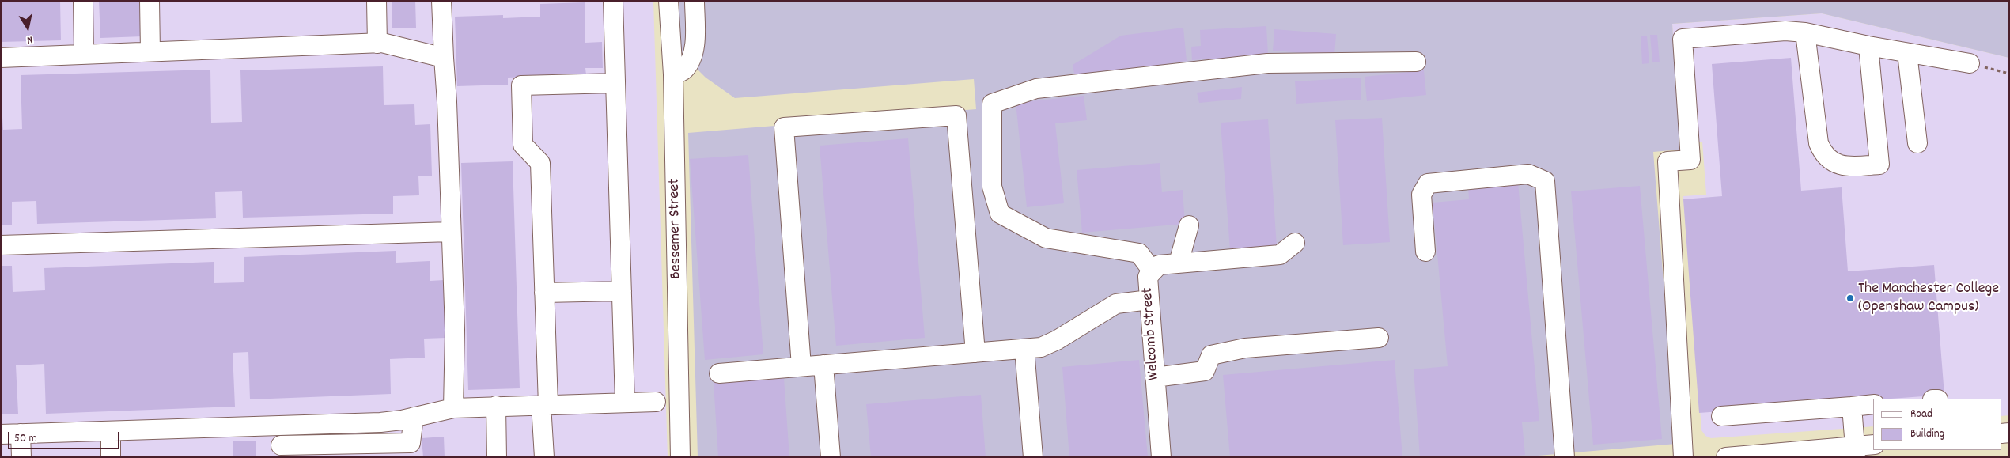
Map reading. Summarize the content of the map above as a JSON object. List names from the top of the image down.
{
  "streets": {
    "street": ["Bessemer Street", "Welcomb Street"]
  },
  "places": ["The Manchester College (Openshaw Campus)"],
  "legend": ["Road", "Building"],
  "scale_bar": "50 m",
  "north": "bottom"
}
